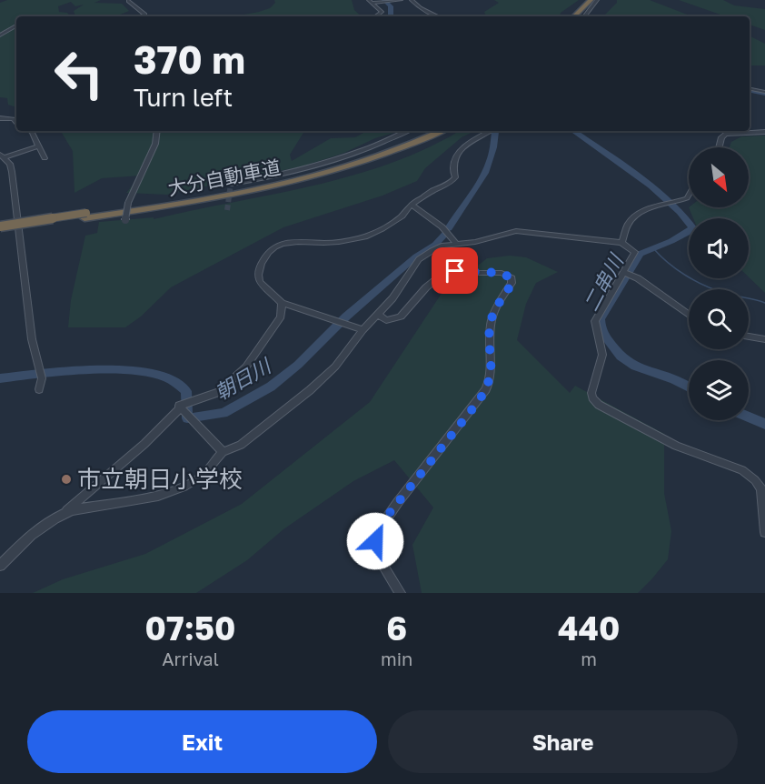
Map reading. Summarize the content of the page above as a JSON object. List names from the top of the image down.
{
  "streets": {
    "highway": ["大分自動車道"]
  },
  "water": ["二串川", "朝日川"],
  "places": ["市立朝日小学校"],
  "north": "bottom right",
  "page": {
    "turn": ["370 m", "Turn left"],
    "eta": [
      "07:50",
      "Arrival",
      "6",
      "min",
      "440",
      "m"
    ],
    "buttons": ["Exit", "Share"]
  }
}
